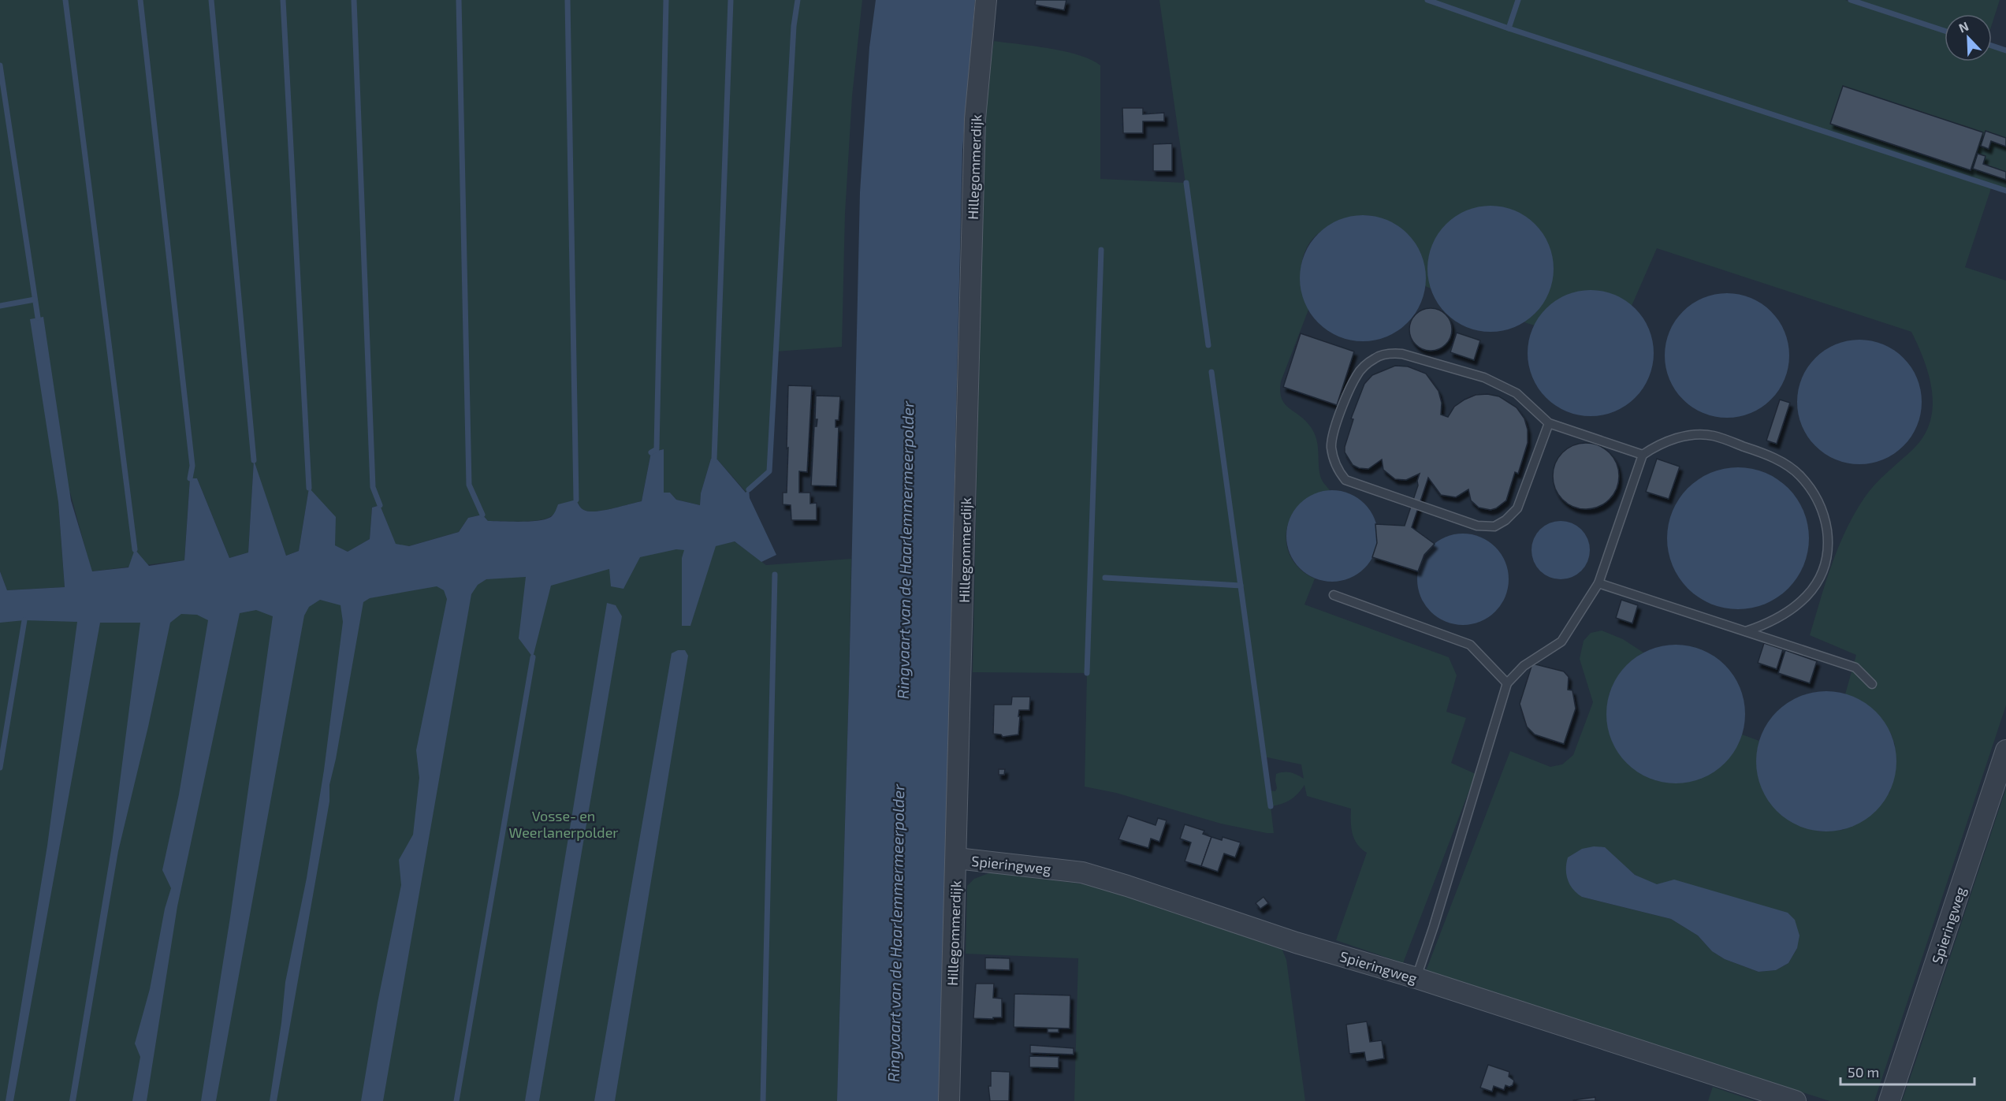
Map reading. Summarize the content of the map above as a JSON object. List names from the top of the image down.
{
  "streets": {
    "street": ["Hillegommerdijk", "Spieringweg"]
  },
  "crossings": [
    ["Hillegommerdijk", "Spieringweg"]
  ],
  "water": ["Ringvaart van de Haarlemmermeerpolder"],
  "parks": ["Vosse- en Weerlanerpolder"],
  "scale_bar": "50 m",
  "north": "top left"
}
